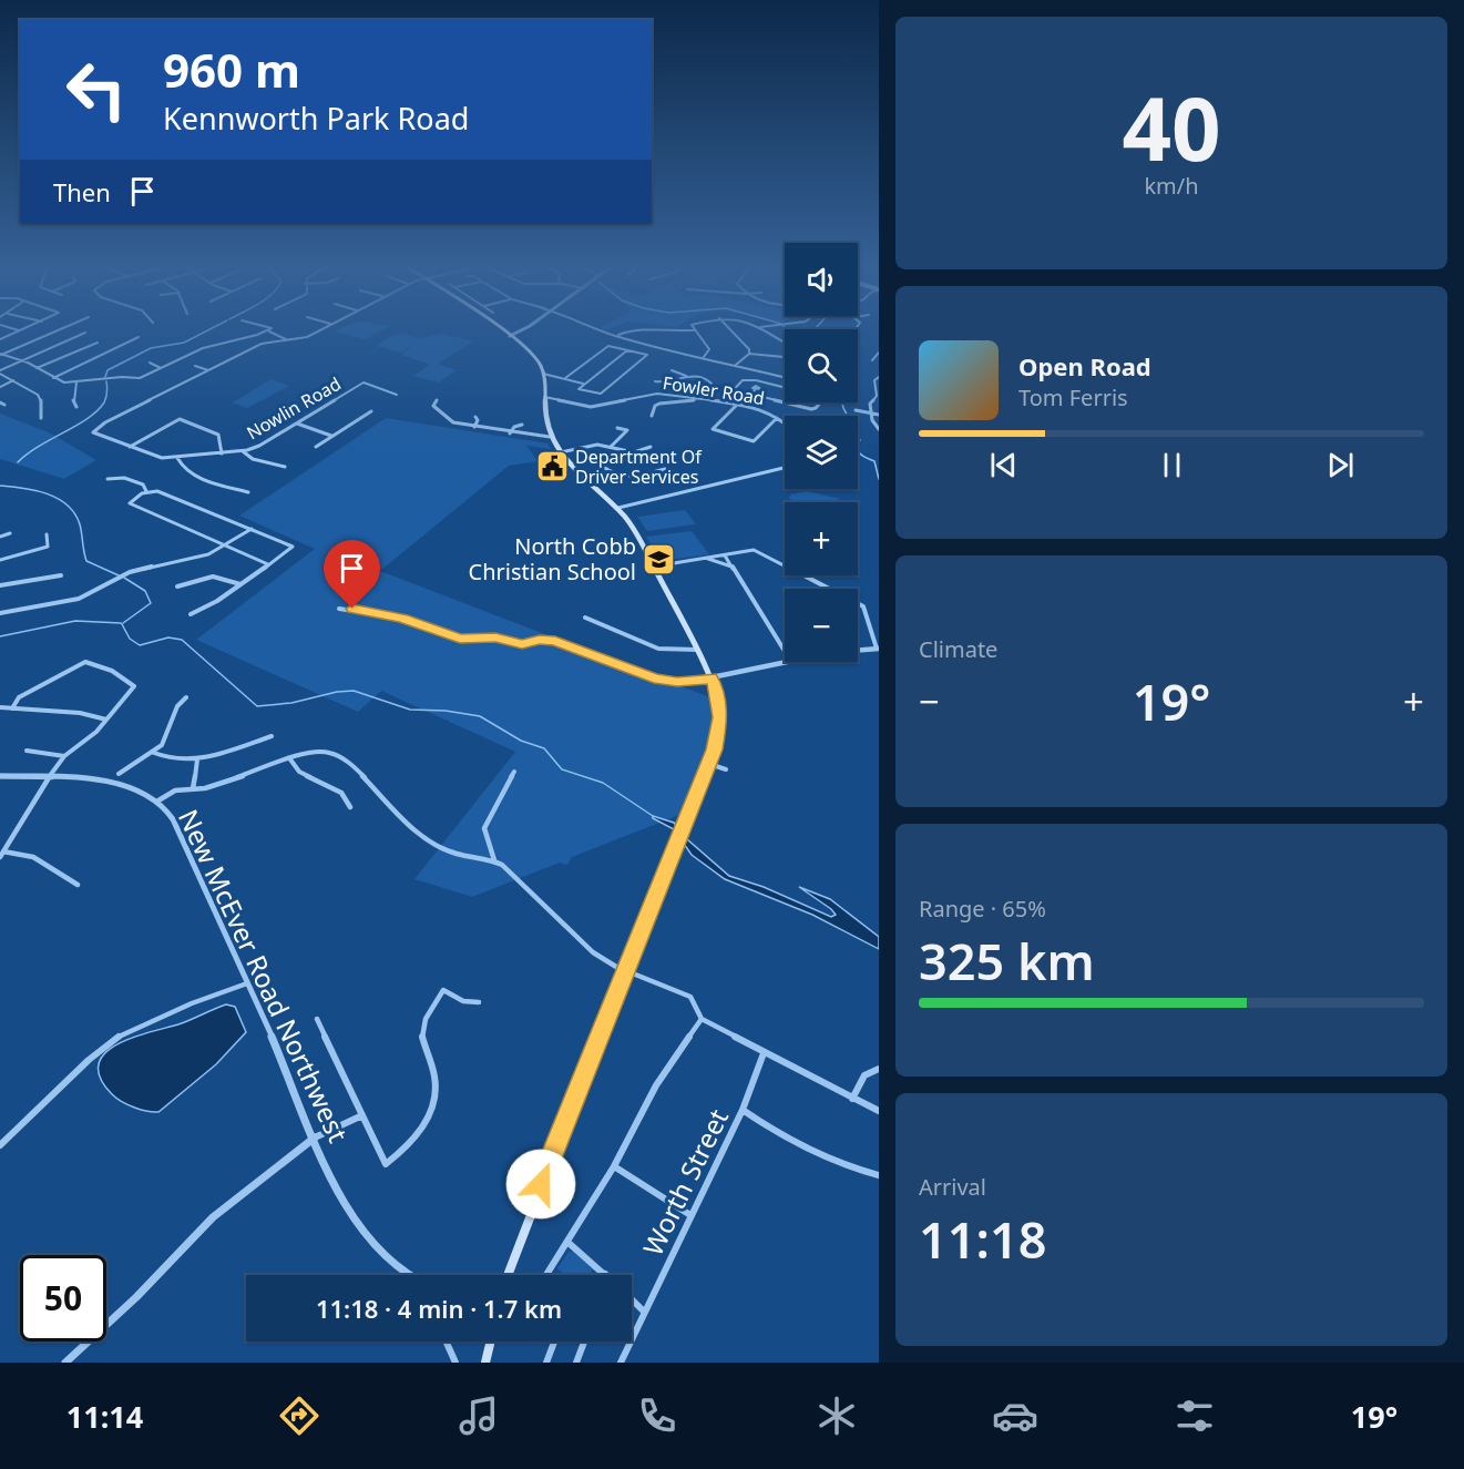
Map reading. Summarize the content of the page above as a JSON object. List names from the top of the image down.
{
  "streets": {
    "street": [
      "Fowler Road",
      "Nowlin Road",
      "New McEver Road Northwest",
      "Worth Street"
    ]
  },
  "places": {
    "public building": ["Department Of Driver Services"],
    "school or university": ["North Cobb Christian School"]
  },
  "page": {
    "tile": [
      ["40", "km/h"],
      "Climate",
      ["Range · 65%", "325 km"],
      ["Arrival", "11:18"]
    ],
    "turn": ["960 m", "Kennworth Park Road"],
    "then": "Then",
    "map_buttons": ["+", "−"],
    "song": ["Open Road", "Tom Ferris"],
    "heat": ["−", "19°", "+"],
    "limit": "50",
    "trip": "11:18 · 4 min · 1.7 km",
    "tabs": ["11:14", "19°"]
  }
}
